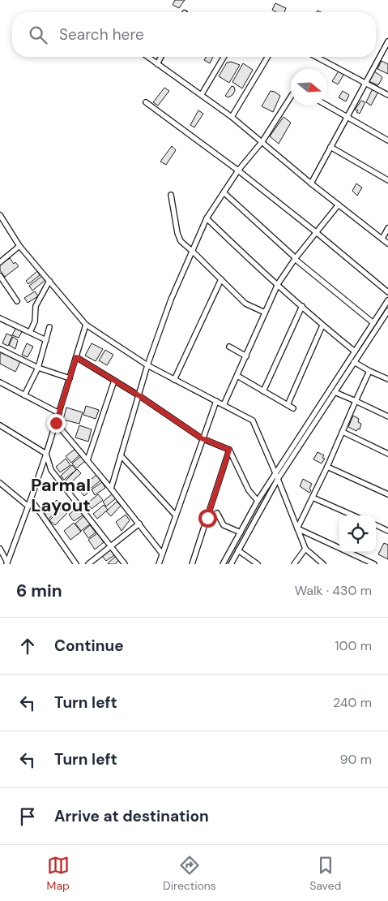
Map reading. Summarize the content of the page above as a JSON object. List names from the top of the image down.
{
  "districts": ["Parmal Layout"],
  "north": "right",
  "page": {
    "search": "Search here",
    "heading": ["6 min", "Walk · 430 m"],
    "list": [
      ["Continue", "100 m"],
      ["Turn left", "240 m"],
      ["Turn left", "90 m"],
      "Arrive at destination"
    ],
    "nav": ["Map", "Directions", "Saved"]
  }
}
